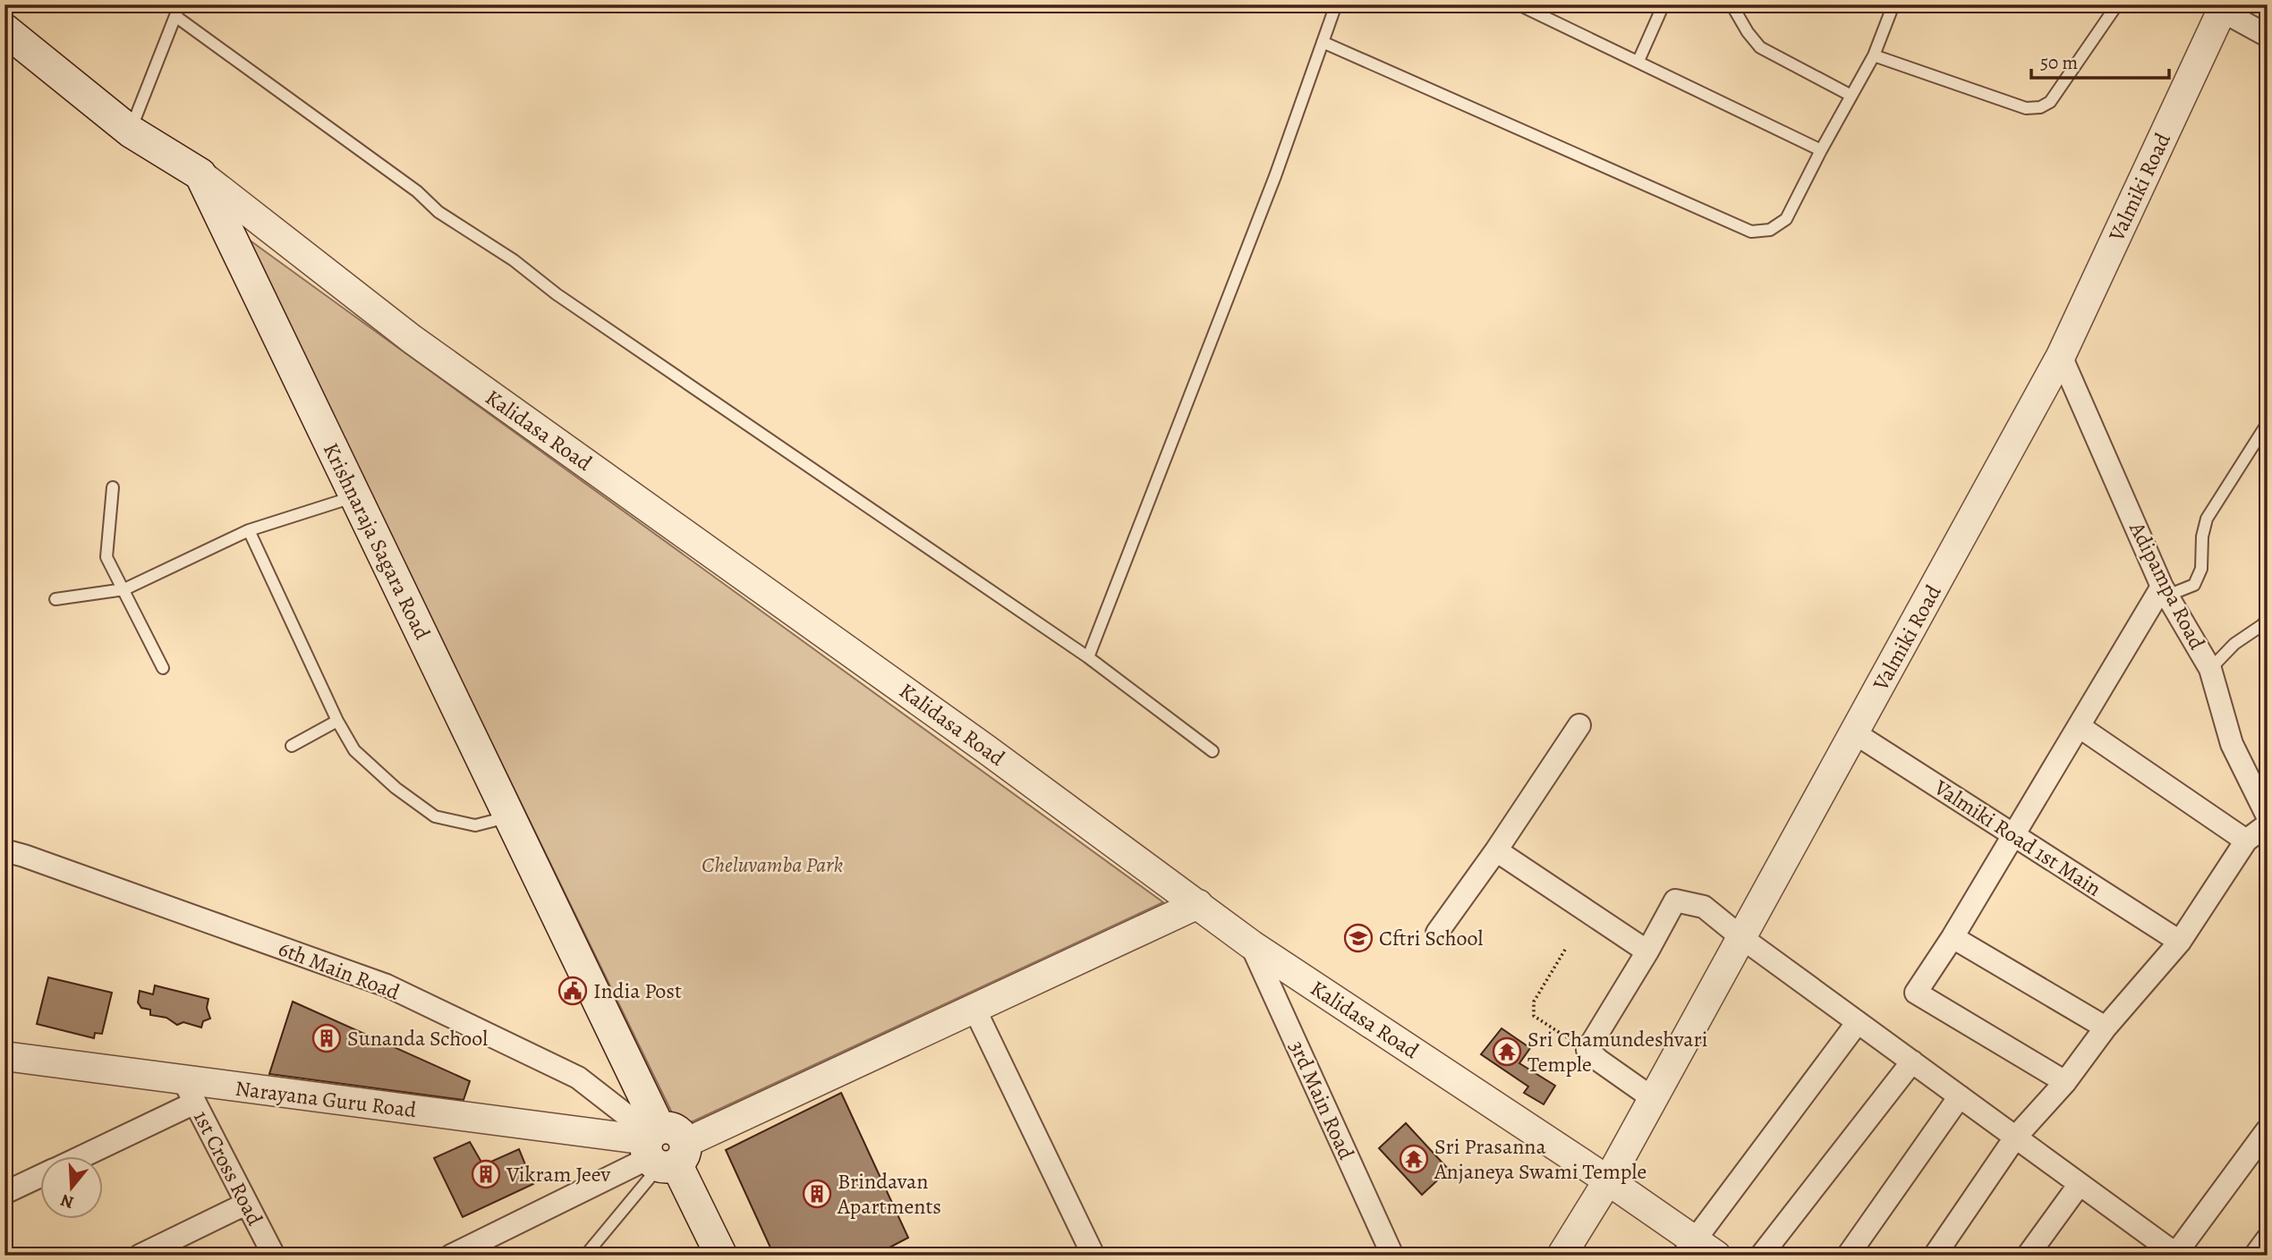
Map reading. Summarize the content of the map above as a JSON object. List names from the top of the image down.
{
  "streets": {
    "main road": ["Krishnaraja Sagara Road"],
    "street": [
      "Valmiki Road",
      "Kalidasa Road",
      "Adipampa Road",
      "Valmiki Road 1st Main",
      "6th Main Road",
      "Narayana Guru Road",
      "3rd Main Road",
      "1st Cross Road"
    ]
  },
  "crossings": [
    ["Valmiki Road", "Kalidasa Road"],
    ["Valmiki Road", "Adipampa Road"],
    ["Valmiki Road", "Valmiki Road 1st Main"],
    ["Kalidasa Road", "Krishnaraja Sagara Road"],
    ["Kalidasa Road", "3rd Main Road"],
    ["Krishnaraja Sagara Road", "6th Main Road"],
    ["Krishnaraja Sagara Road", "Narayana Guru Road"],
    ["6th Main Road", "Narayana Guru Road"],
    ["Narayana Guru Road", "1st Cross Road"]
  ],
  "parks": ["Cheluvamba Park"],
  "places": {
    "school or university": ["Cftri School"],
    "public building": ["India Post"],
    "building": ["Sunanda School", "Vikram Jeev", "Brindavan Apartments"],
    "temple": ["Sri Chamundeshvari Temple", "Sri Prasanna Anjaneya Swami Temple"]
  },
  "scale_bar": "50 m",
  "north": "bottom"
}
